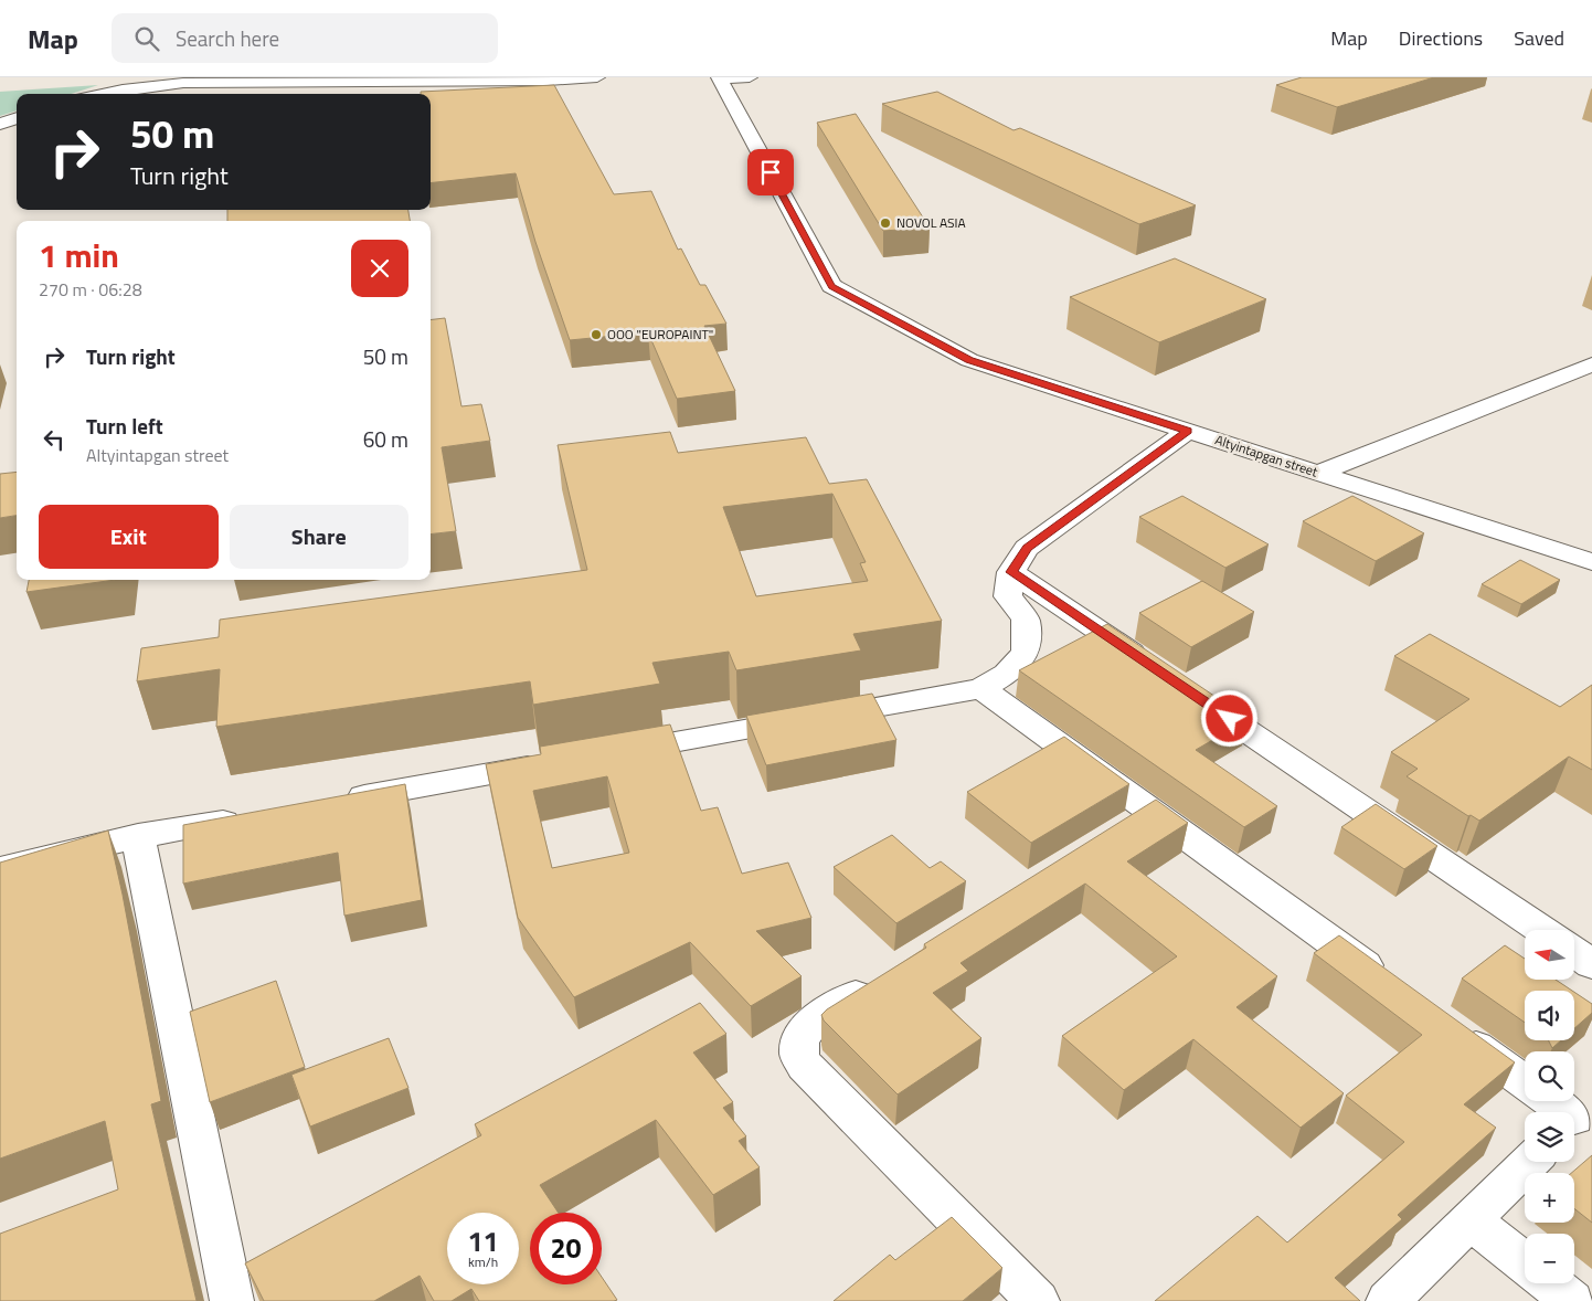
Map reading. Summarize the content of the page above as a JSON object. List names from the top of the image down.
{
  "streets": {
    "street": ["Altyintapgan street"]
  },
  "places": ["NOVOL ASIA", "OOO \"EUROPAINT\""],
  "north": "left",
  "page": {
    "header": "Map",
    "search": "Search here",
    "nav": ["Map", "Directions", "Saved"],
    "turn": ["50 m", "Turn right"],
    "heading": ["1 min", "270 m · 06:28"],
    "list": [
      {
        "name": "Turn right",
        "value": "50 m"
      },
      {
        "name": "Turn left",
        "note": "Altyintapgan street",
        "value": "60 m"
      }
    ],
    "buttons": ["Exit", "Share"],
    "map_buttons": ["+", "−"],
    "speed": "11 km/h",
    "limit": "20"
  }
}
